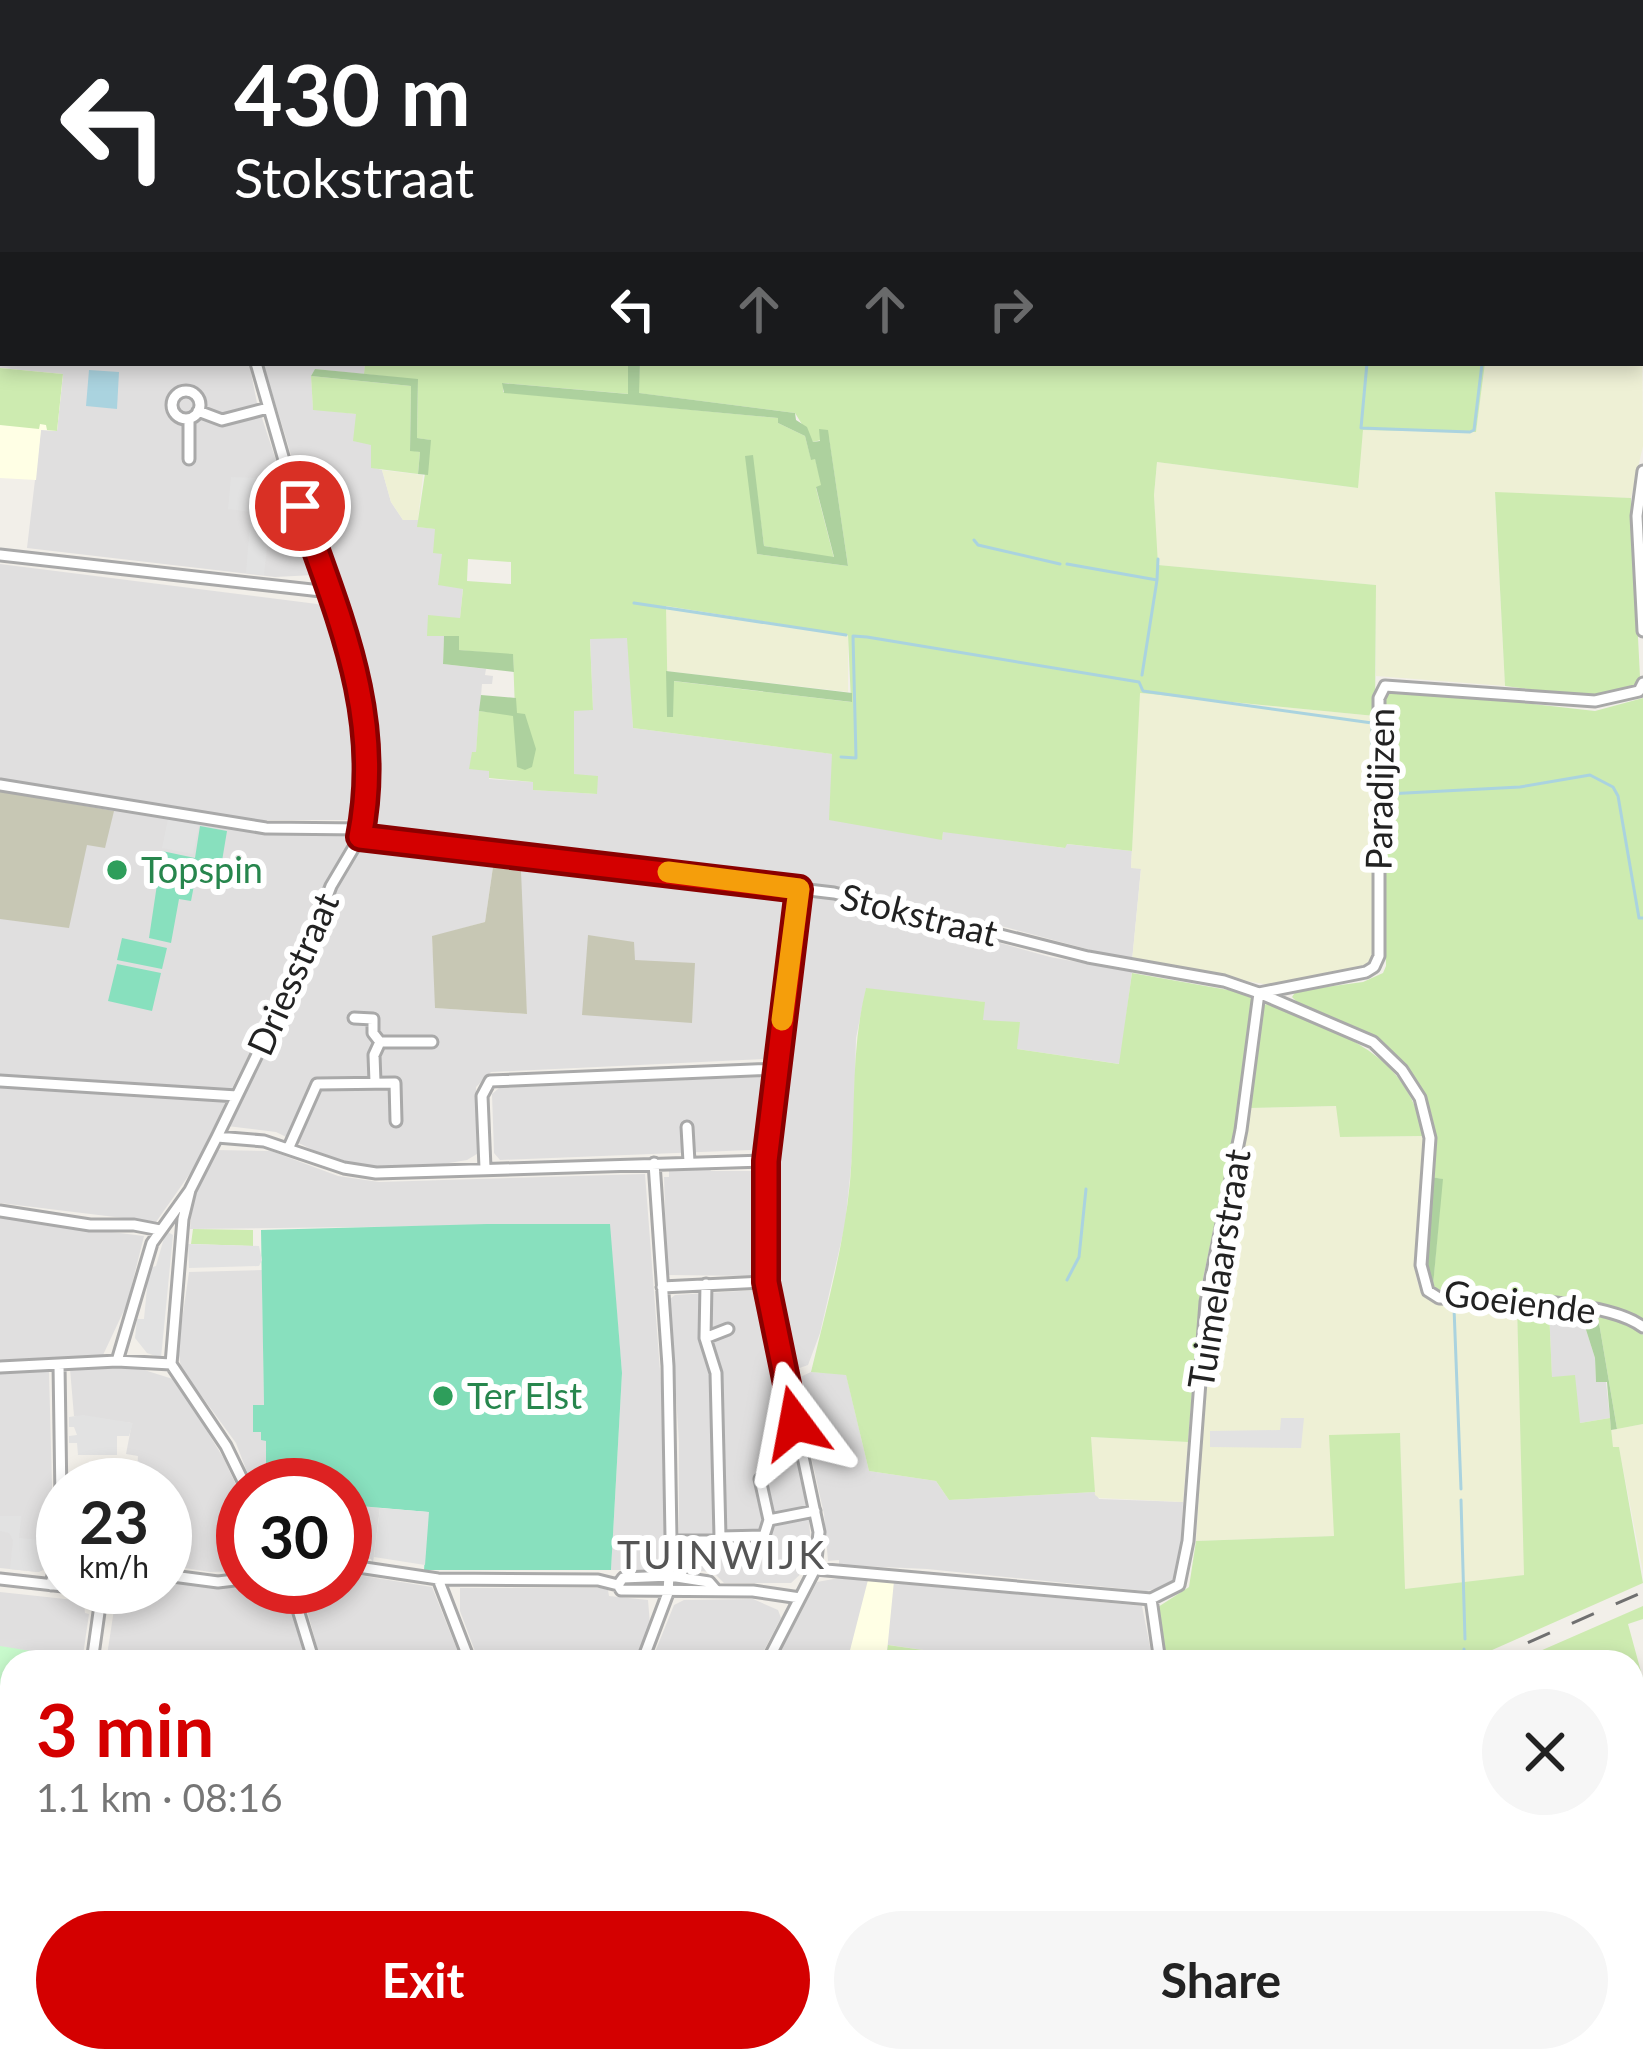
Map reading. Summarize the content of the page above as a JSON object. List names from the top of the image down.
{
  "streets": {
    "street": [
      "Paradijzen",
      "Stokstraat",
      "Driesstraat",
      "Tuimelaarstraat",
      "Goeiende"
    ]
  },
  "crossings": [
    ["Paradijzen", "Stokstraat"],
    ["Paradijzen", "Tuimelaarstraat"],
    ["Paradijzen", "Goeiende"],
    ["Stokstraat", "Driesstraat"],
    ["Stokstraat", "Tuimelaarstraat"],
    ["Stokstraat", "Goeiende"],
    ["Tuimelaarstraat", "Goeiende"]
  ],
  "districts": ["TUINWIJK"],
  "places": ["Topspin", "Ter Elst"],
  "page": {
    "turn": ["430 m", "Stokstraat"],
    "speed": "23 km/h",
    "limit": "30",
    "heading": ["3 min", "1.1 km · 08:16"],
    "buttons": ["Exit", "Share"]
  }
}
